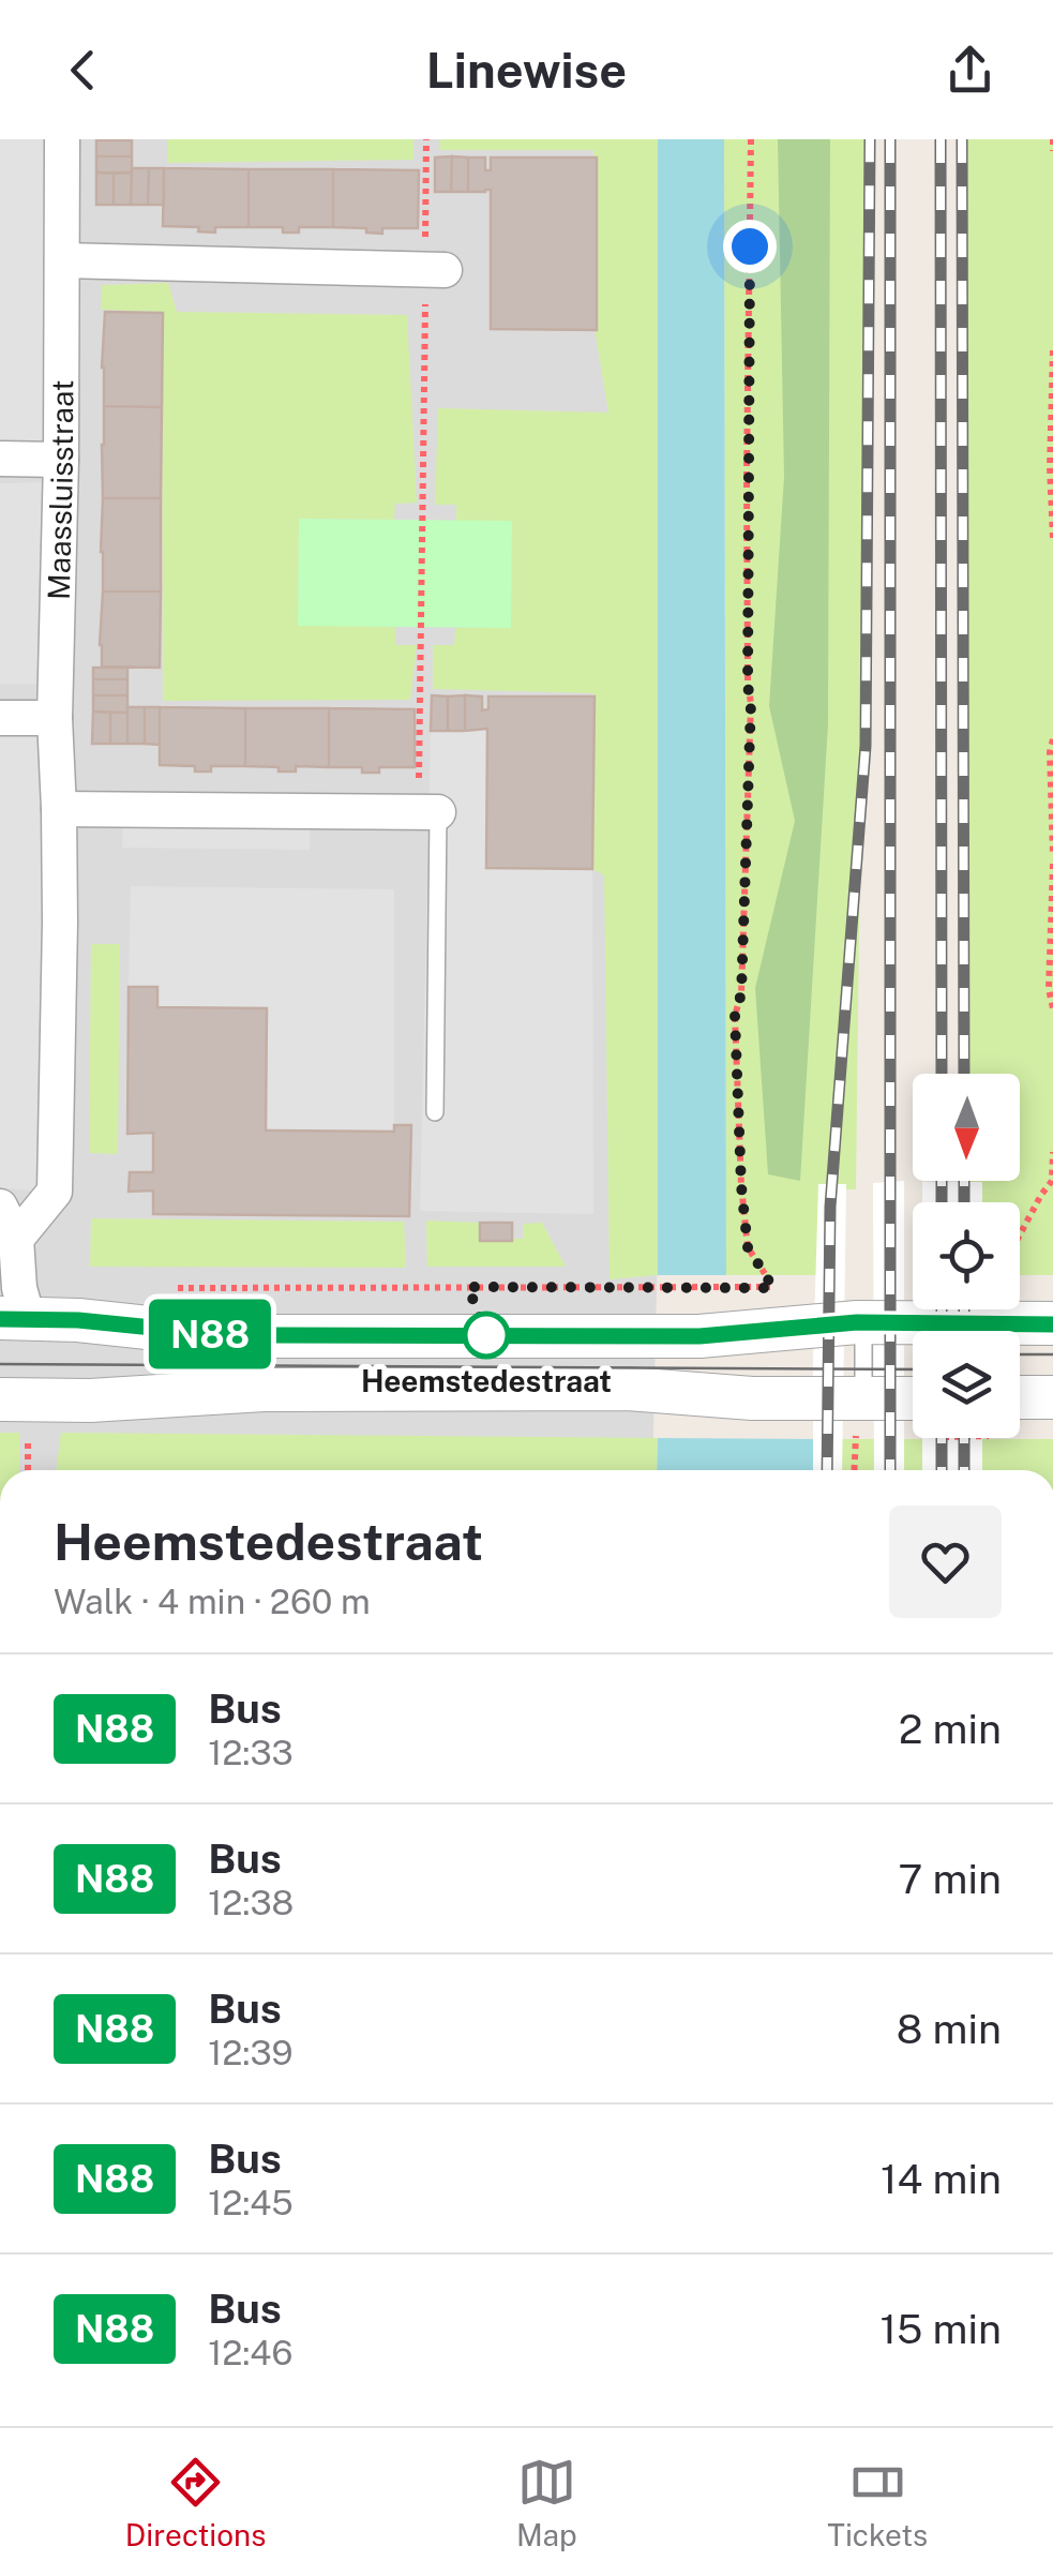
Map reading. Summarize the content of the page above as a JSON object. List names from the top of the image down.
{
  "streets": {
    "street": ["Maassluisstraat"]
  },
  "places": ["Heemstedestraat"],
  "lines": ["bus line N88"],
  "north": "bottom",
  "page": {
    "header": "Linewise",
    "on_map": "N88",
    "heading": ["Heemstedestraat", "Walk · 4 min · 260 m"],
    "list": [
      {
        "mark": "N88",
        "name": "Bus",
        "note": "12:33",
        "value": "2 min"
      },
      {
        "mark": "N88",
        "name": "Bus",
        "note": "12:38",
        "value": "7 min"
      },
      {
        "mark": "N88",
        "name": "Bus",
        "note": "12:39",
        "value": "8 min"
      },
      {
        "mark": "N88",
        "name": "Bus",
        "note": "12:45",
        "value": "14 min"
      },
      {
        "mark": "N88",
        "name": "Bus",
        "note": "12:46",
        "value": "15 min"
      }
    ],
    "tabs": ["Directions", "Map", "Tickets"]
  }
}
